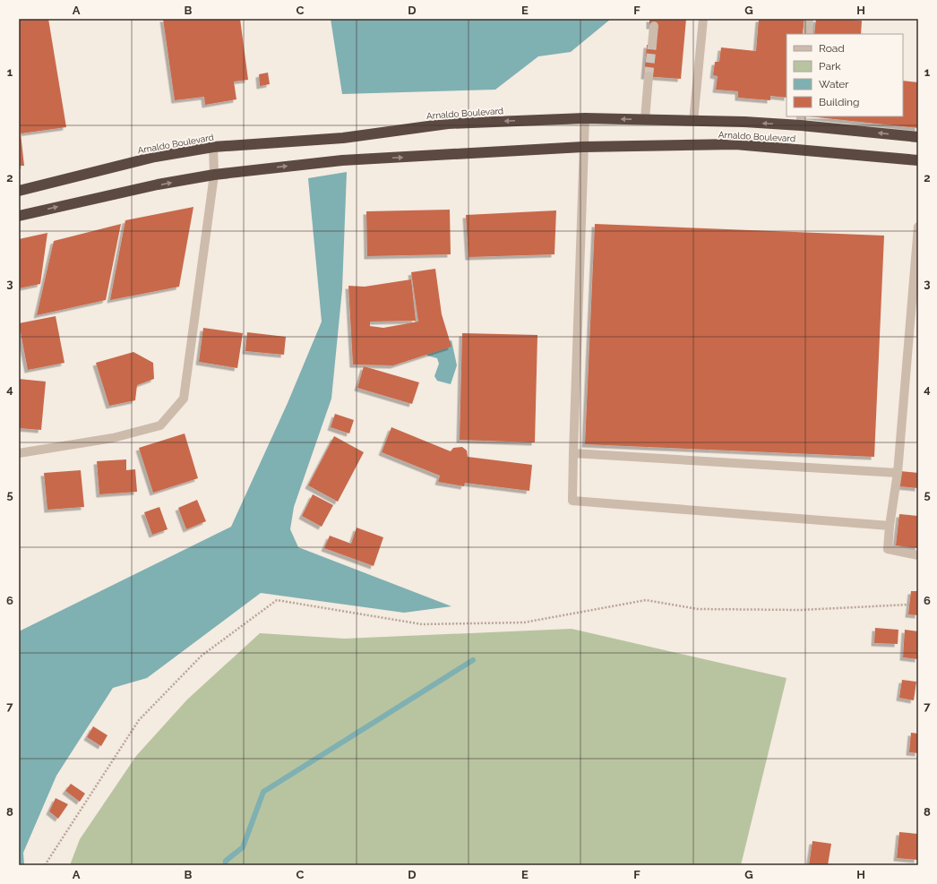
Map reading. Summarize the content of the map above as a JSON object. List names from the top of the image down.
{
  "streets": {
    "highway": ["Arnaldo Boulevard"]
  },
  "legend": [
    "Road",
    "Park",
    "Water",
    "Building"
  ],
  "grid": {
    "columns": [
      "A",
      "B",
      "C",
      "D",
      "E",
      "F",
      "G",
      "H"
    ],
    "rows": [
      "1",
      "2",
      "3",
      "4",
      "5",
      "6",
      "7",
      "8"
    ]
  }
}
